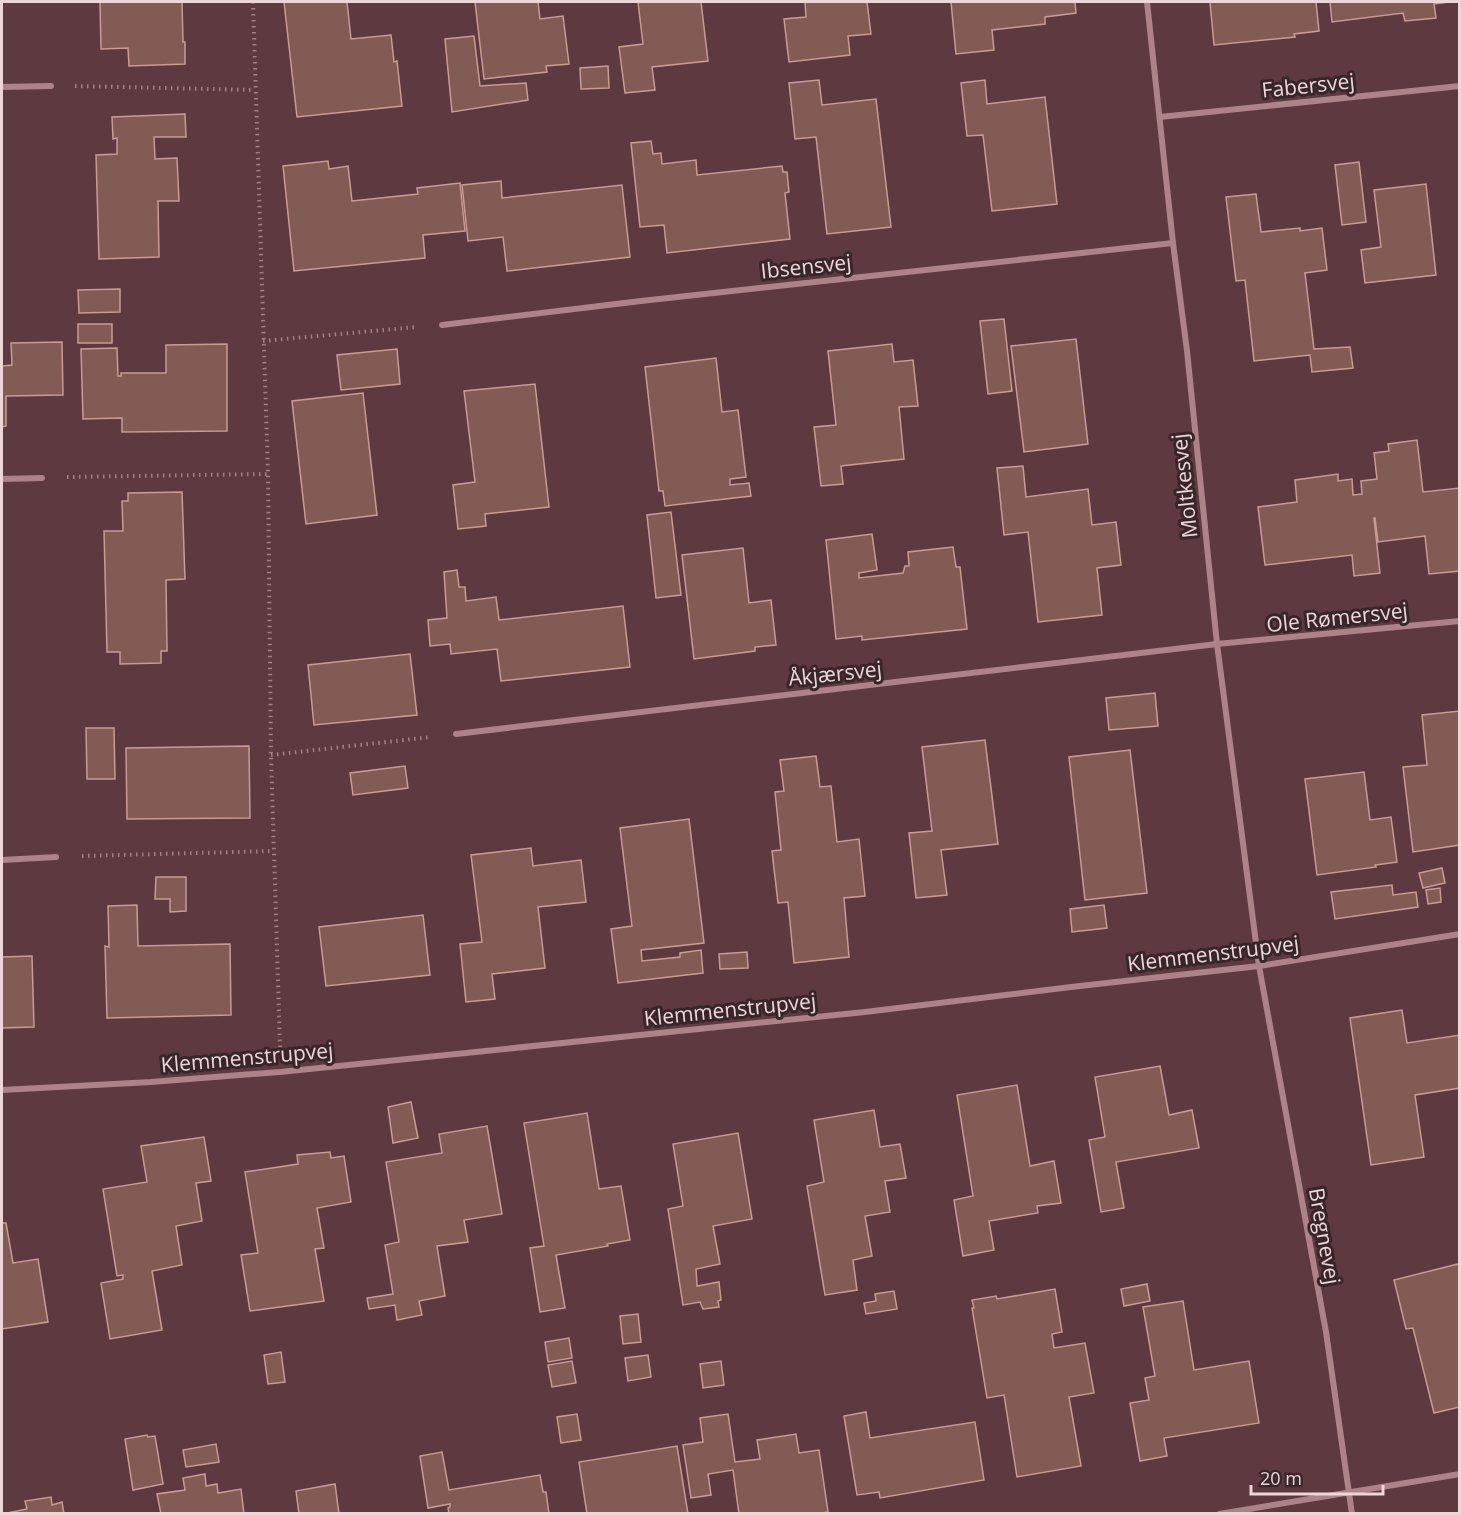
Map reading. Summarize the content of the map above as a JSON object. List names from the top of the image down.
{
  "streets": {
    "street": [
      "Fabersvej",
      "Ibsensvej",
      "Moltkesvej",
      "Ole Rømersvej",
      "Åkjærsvej",
      "Klemmenstrupvej",
      "Bregnevej"
    ]
  },
  "crossings": [
    ["Fabersvej", "Moltkesvej"],
    ["Ibsensvej", "Moltkesvej"],
    ["Moltkesvej", "Ole Rømersvej"],
    ["Moltkesvej", "Åkjærsvej"],
    ["Moltkesvej", "Klemmenstrupvej"],
    ["Moltkesvej", "Bregnevej"],
    ["Ole Rømersvej", "Åkjærsvej"],
    ["Klemmenstrupvej", "Bregnevej"]
  ],
  "scale_bar": "20 m"
}
